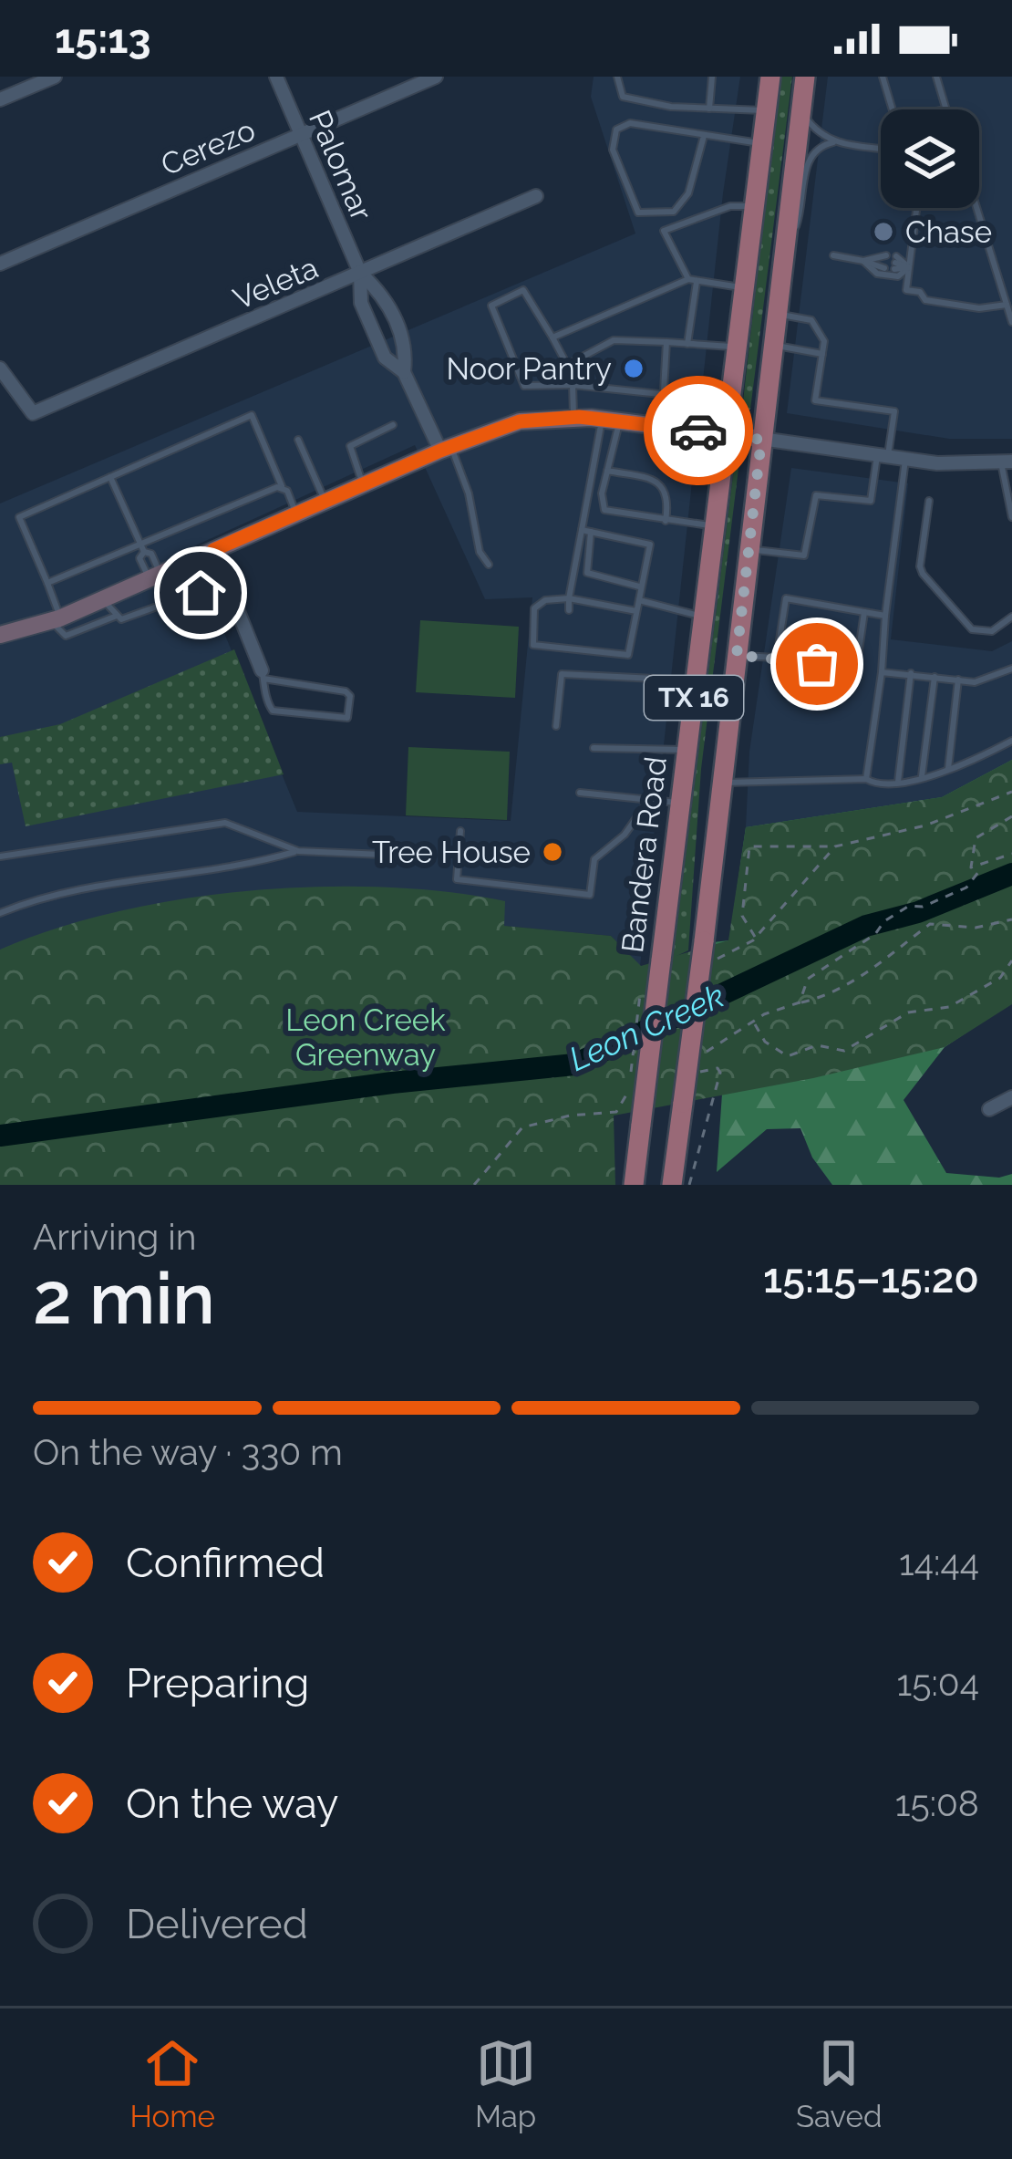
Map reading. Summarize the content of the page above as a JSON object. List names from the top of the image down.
{
  "streets": {
    "main road": ["TX 16", "Bandera Road"],
    "street": ["Cerezo", "Palomar", "Veleta"]
  },
  "crossings": [
    ["Cerezo", "Palomar"],
    ["Palomar", "Veleta"]
  ],
  "water": ["Leon Creek"],
  "parks": ["Leon Creek Greenway"],
  "places": ["Chase", "Noor Pantry", "Tree House"],
  "page": {
    "status": "15:13",
    "heading": ["2 min", "Arriving in", "15:15–15:20"],
    "bar": "On the way · 330 m",
    "list": [
      ["Confirmed", "14:44"],
      ["Preparing", "15:04"],
      ["On the way", "15:08"],
      "Delivered"
    ],
    "tabs": ["Home", "Map", "Saved"]
  }
}
